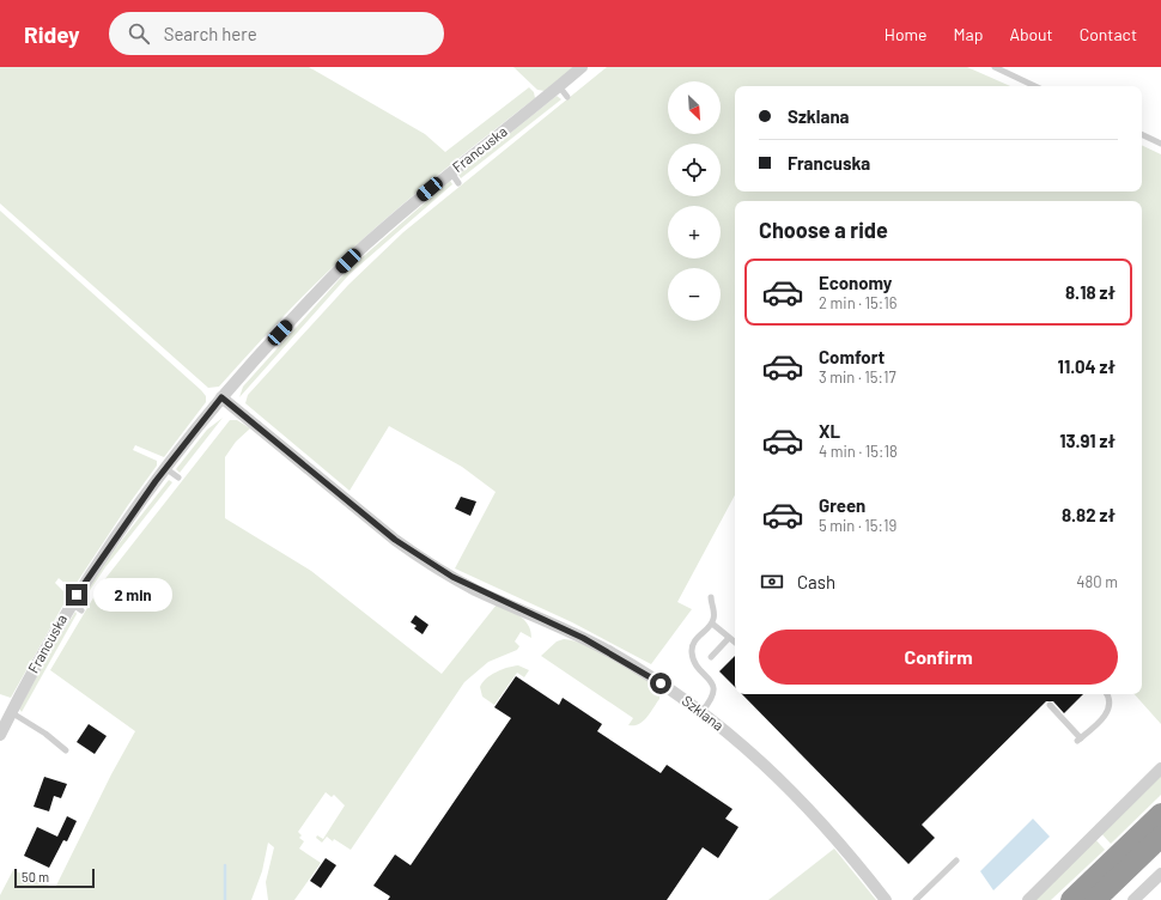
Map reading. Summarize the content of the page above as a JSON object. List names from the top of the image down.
{
  "streets": {
    "street": ["Francuska", "Szklana"]
  },
  "crossings": [
    ["Francuska", "Szklana"]
  ],
  "scale_bar": "50 m",
  "north": "bottom right",
  "page": {
    "header": "Ridey",
    "search": "Search here",
    "nav": [
      "Home",
      "Map",
      "About",
      "Contact"
    ],
    "map_buttons": ["+", "−"],
    "banner": ["Szklana", "Francuska"],
    "heading": "Choose a ride",
    "list": [
      {
        "name": "Economy",
        "note": "2 min · 15:16",
        "value": "8.18 zł"
      },
      {
        "name": "Comfort",
        "note": "3 min · 15:17",
        "value": "11.04 zł"
      },
      {
        "name": "XL",
        "note": "4 min · 15:18",
        "value": "13.91 zł"
      },
      {
        "name": "Green",
        "note": "5 min · 15:19",
        "value": "8.82 zł"
      }
    ],
    "pay": ["Cash", "480 m"],
    "bubble": "2 min",
    "buttons": "Confirm",
    "scale": "50 m"
  }
}
